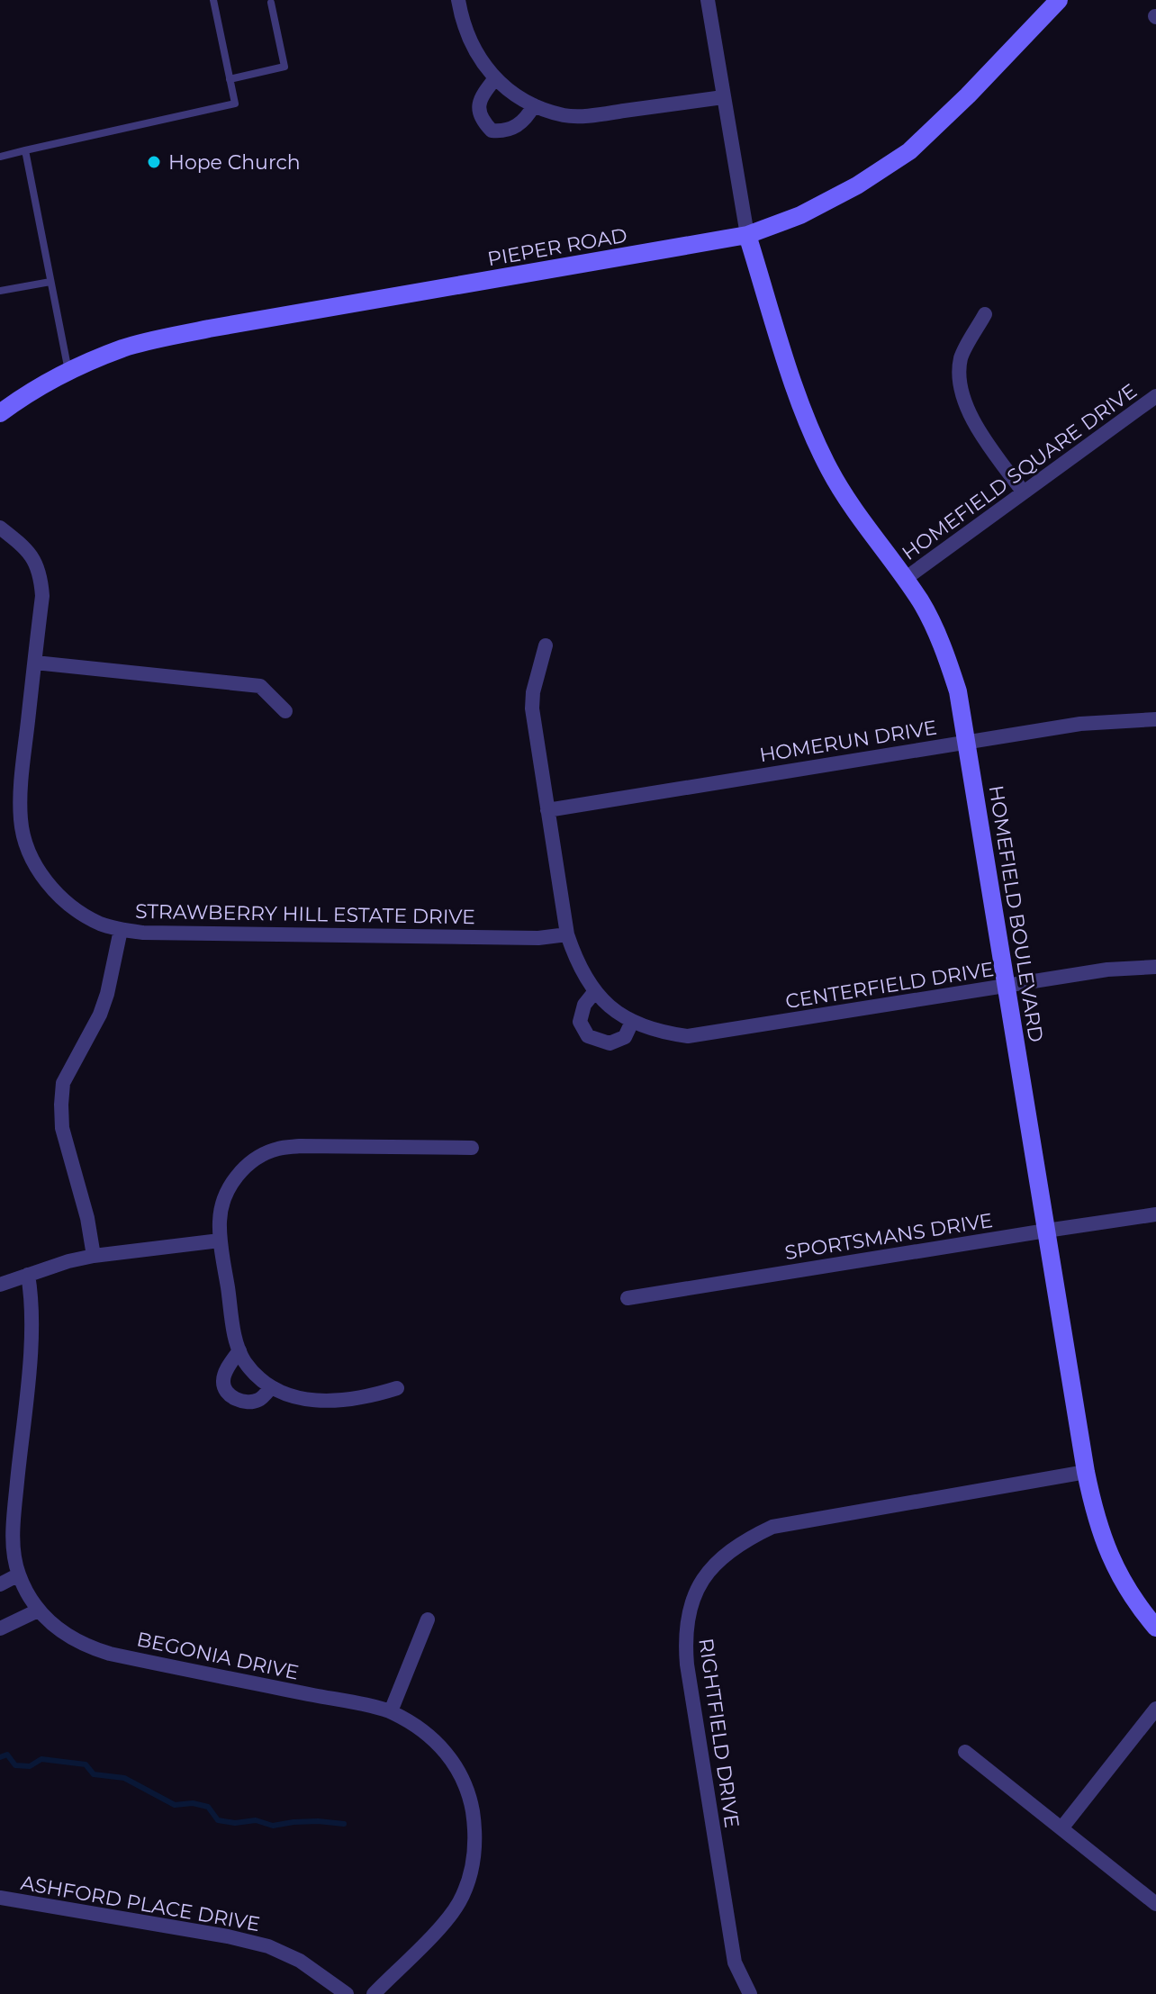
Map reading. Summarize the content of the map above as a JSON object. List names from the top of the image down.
{
  "streets": {
    "street": [
      "PIEPER ROAD",
      "HOMEFIELD SQUARE DRIVE",
      "HOMERUN DRIVE",
      "STRAWBERRY HILL ESTATE DRIVE",
      "HOMEFIELD BOULEVARD",
      "CENTERFIELD DRIVE",
      "SPORTSMANS DRIVE",
      "BEGONIA DRIVE",
      "RIGHTFIELD DRIVE",
      "ASHFORD PLACE DRIVE"
    ]
  },
  "crossings": [
    ["PIEPER ROAD", "HOMEFIELD BOULEVARD"],
    ["HOMEFIELD SQUARE DRIVE", "HOMEFIELD BOULEVARD"],
    ["HOMERUN DRIVE", "HOMEFIELD BOULEVARD"],
    ["HOMERUN DRIVE", "CENTERFIELD DRIVE"],
    ["STRAWBERRY HILL ESTATE DRIVE", "CENTERFIELD DRIVE"],
    ["HOMEFIELD BOULEVARD", "CENTERFIELD DRIVE"],
    ["HOMEFIELD BOULEVARD", "SPORTSMANS DRIVE"],
    ["HOMEFIELD BOULEVARD", "RIGHTFIELD DRIVE"]
  ],
  "places": ["Hope Church"]
}
